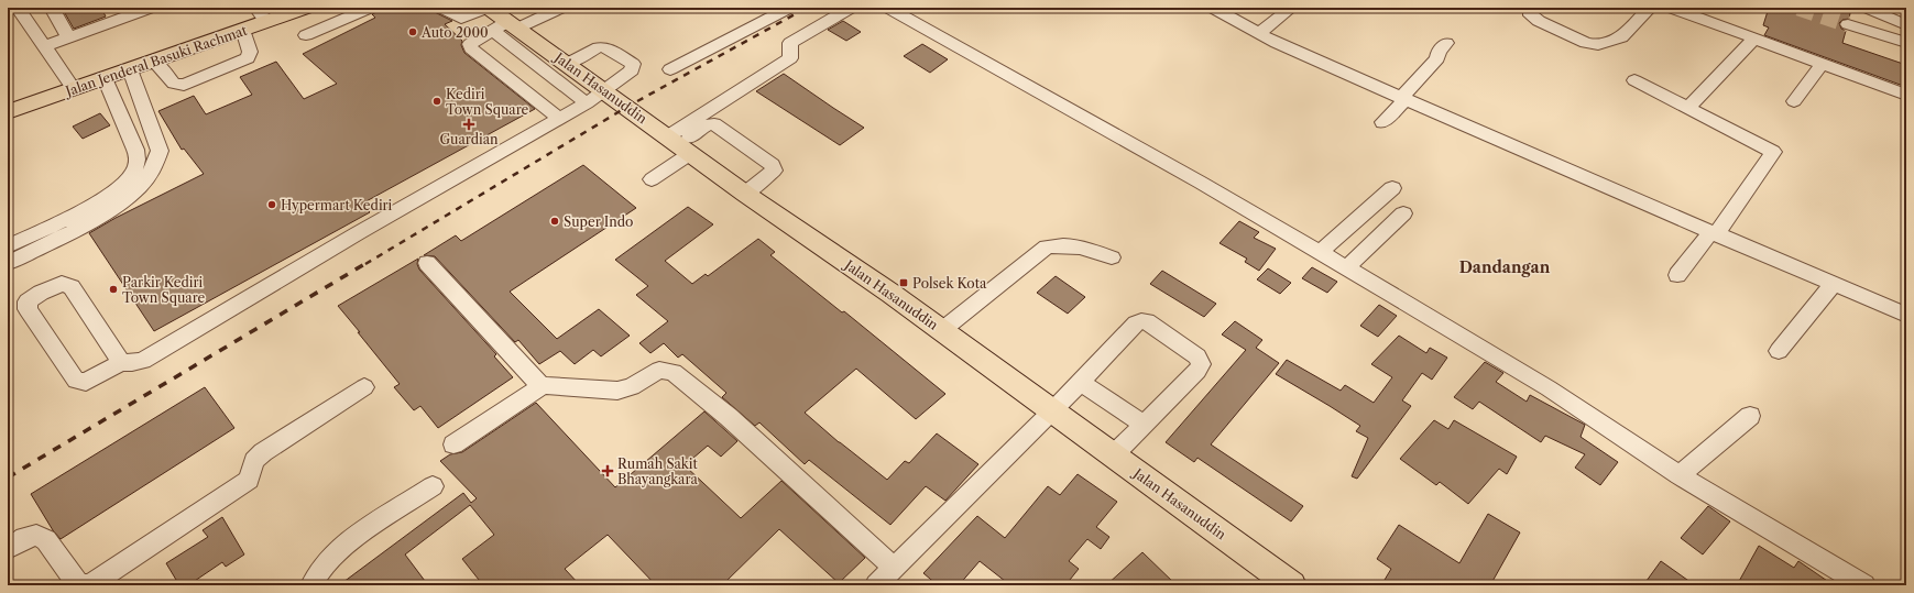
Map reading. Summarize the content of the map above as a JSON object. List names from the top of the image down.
{
  "streets": {
    "main road": ["Jalan Jenderal Basuki Rachmat", "Jalan Hasanuddin"]
  },
  "districts": ["Dandangan"],
  "places": {
    "other": [
      "Auto 2000",
      "Kediri Town Square",
      "Hypermart Kediri",
      "Super Indo",
      "Parkir Kediri Town Square"
    ],
    "health": ["Guardian", "Rumah Sakit Bhayangkara"],
    "transit": ["Polsek Kota"]
  }
}
